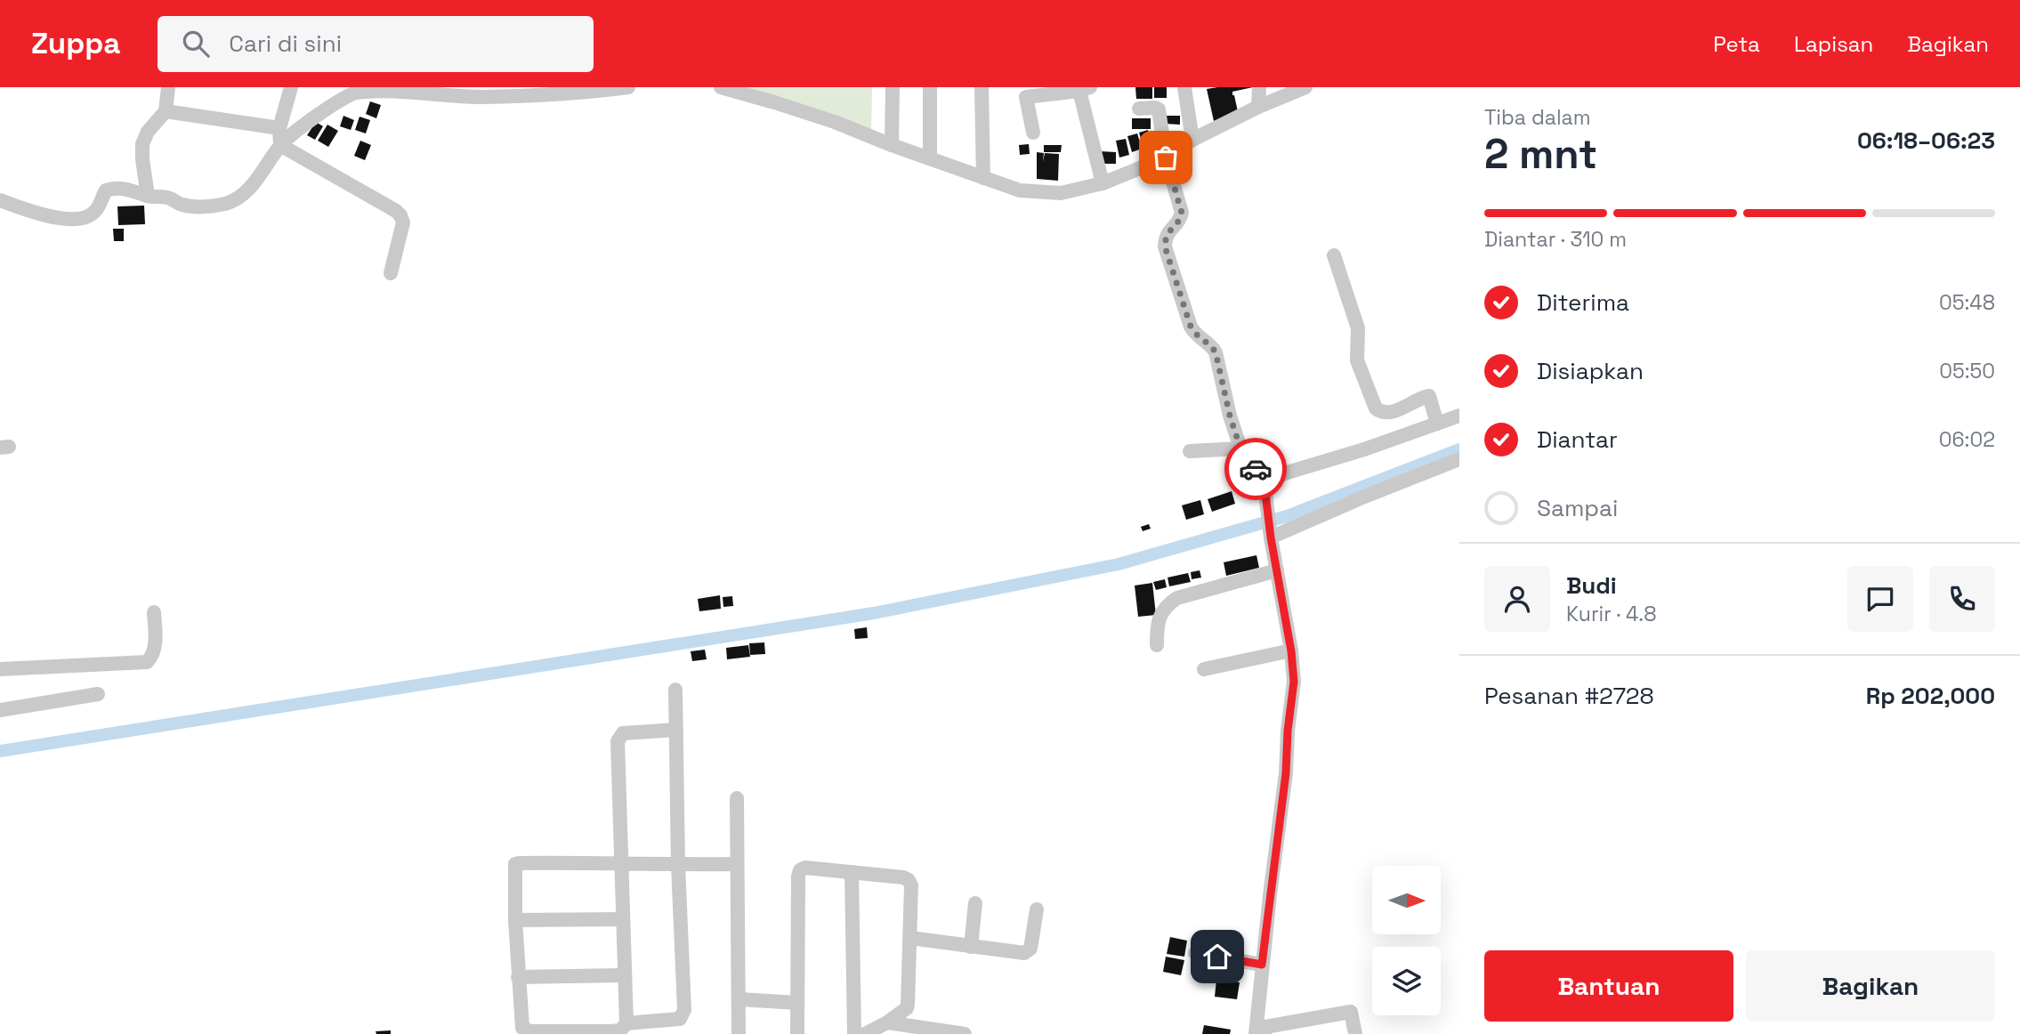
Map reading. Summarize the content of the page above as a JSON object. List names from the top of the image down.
{
  "north": "right",
  "page": {
    "header": "Zuppa",
    "search": "Cari di sini",
    "nav": ["Peta", "Lapisan", "Bagikan"],
    "heading": ["2 mnt", "Tiba dalam", "06:18–06:23"],
    "panel": [
      "Budi",
      "Kurir · 4.8",
      "Pesanan #2728",
      "Rp 202,000"
    ],
    "bar": "Diantar · 310 m",
    "list": [
      ["Diterima", "05:48"],
      ["Disiapkan", "05:50"],
      ["Diantar", "06:02"],
      "Sampai"
    ],
    "buttons": ["Bantuan", "Bagikan"]
  }
}
